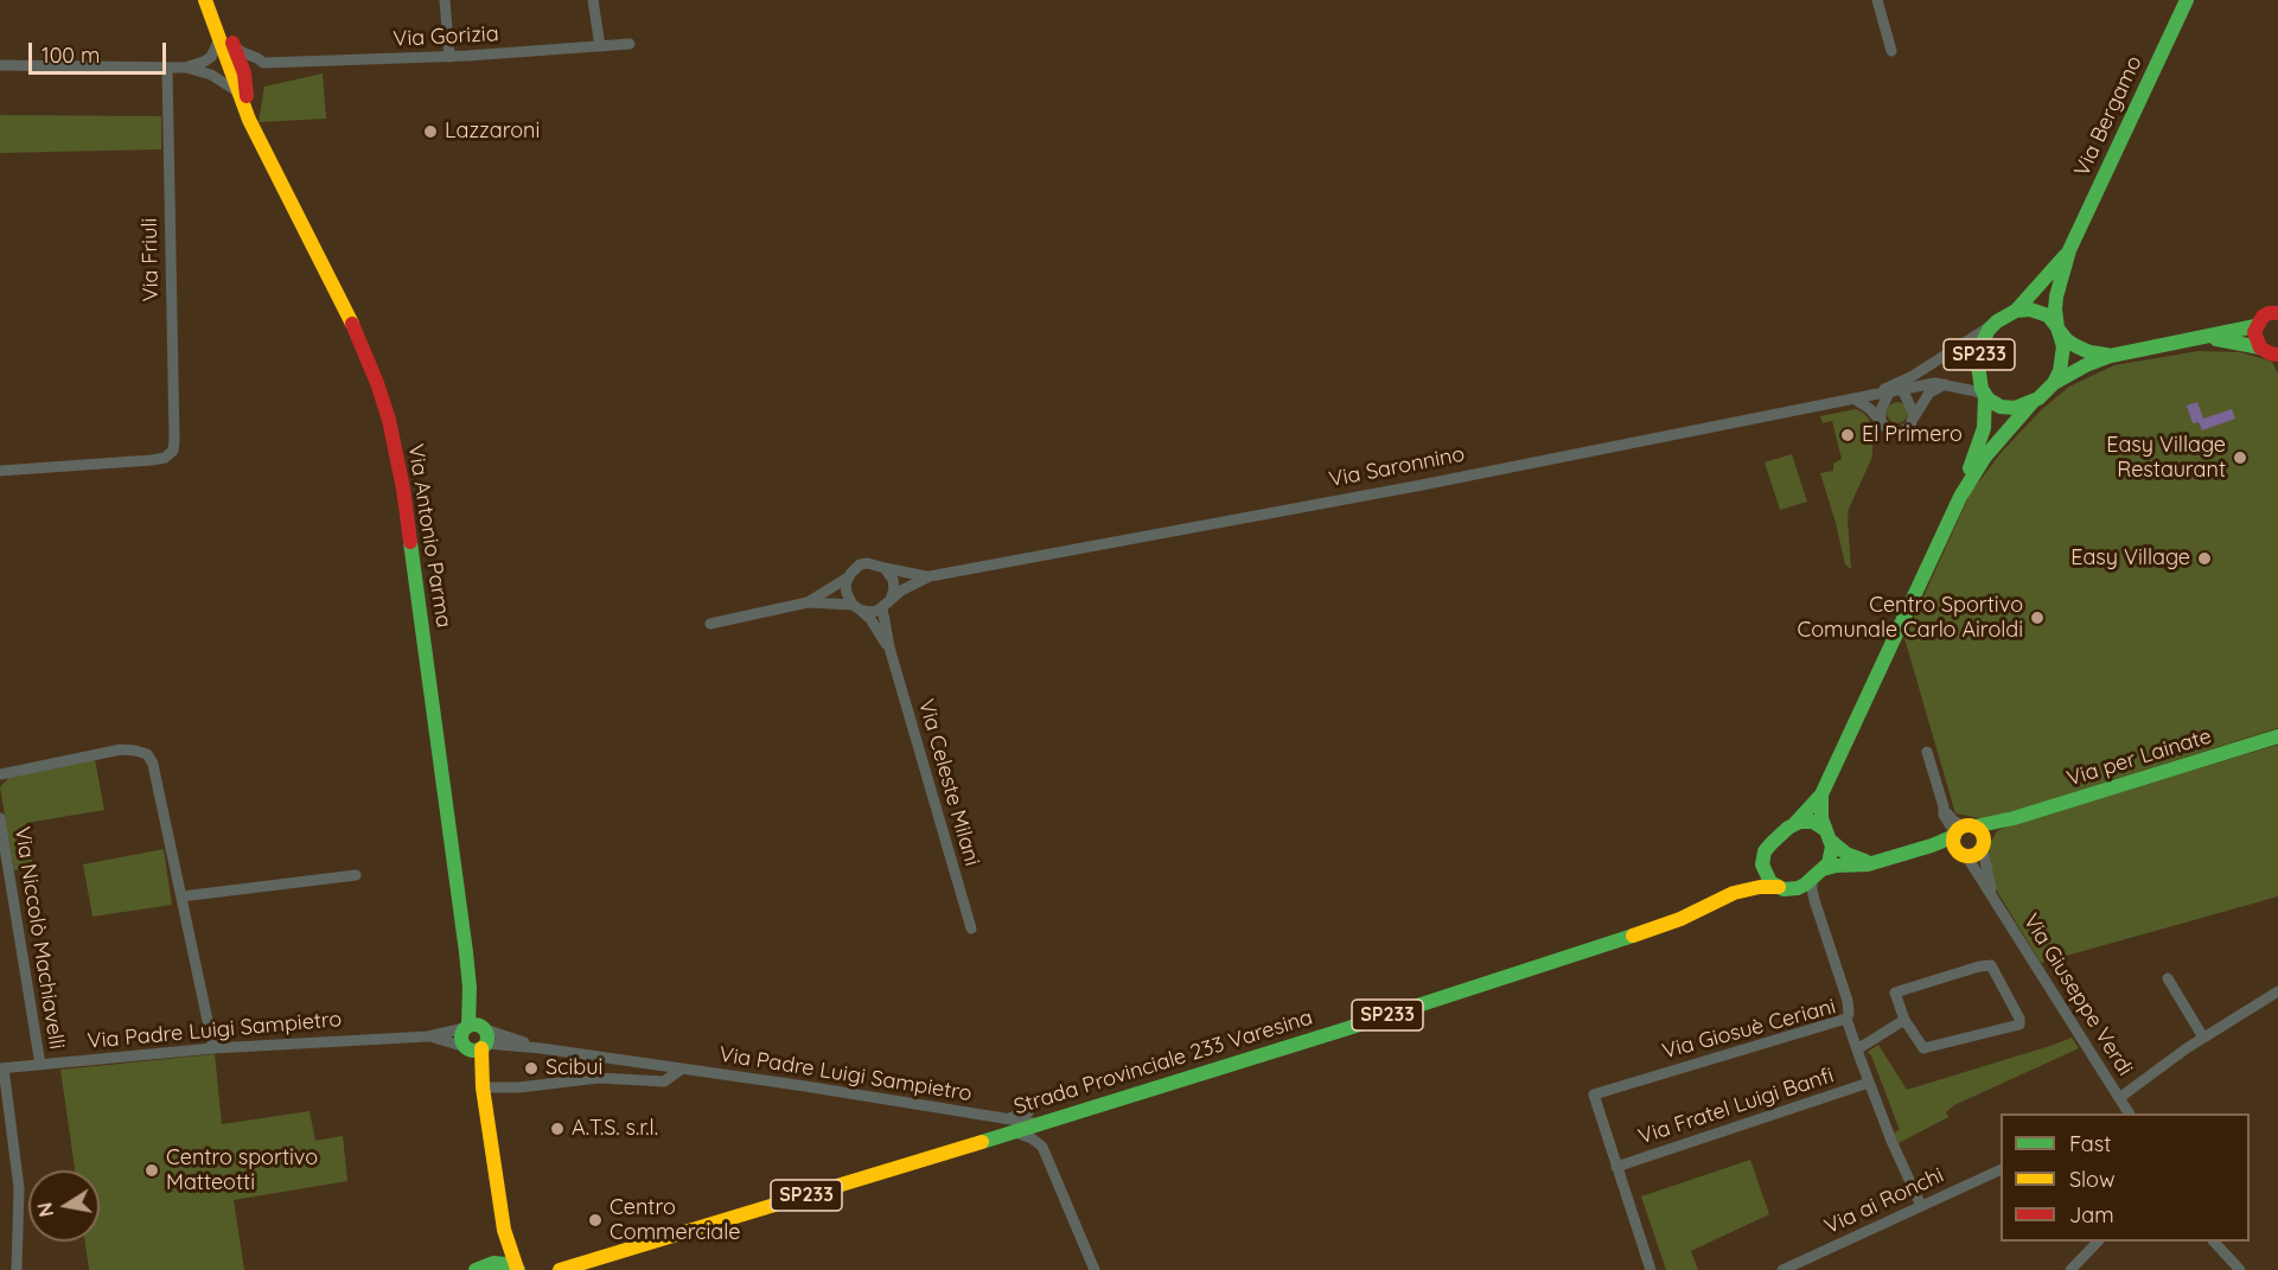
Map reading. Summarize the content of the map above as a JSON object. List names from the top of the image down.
{
  "streets": {
    "main road": [
      "Via Bergamo",
      "SP233",
      "Via Antonio Parma",
      "Via per Lainate",
      "Strada Provinciale 233 Varesina"
    ],
    "street": [
      "Via Gorizia",
      "Via Friuli",
      "Via Saronnino",
      "Via Celeste Milani",
      "Via Niccolò Machiavelli",
      "Via Giuseppe Verdi",
      "Via Giosuè Ceriani",
      "Via Padre Luigi Sampietro",
      "Via Fratel Luigi Banfi",
      "Via ai Ronchi"
    ]
  },
  "crossings": [
    ["Via Gorizia", "Via Antonio Parma"],
    ["Via Bergamo", "SP233"],
    ["Via Bergamo", "Via Saronnino"],
    ["SP233", "Via Saronnino"],
    ["SP233", "Via per Lainate"],
    ["SP233", "Strada Provinciale 233 Varesina"],
    ["Via Antonio Parma", "Via Padre Luigi Sampietro"],
    ["Via per Lainate", "Via Giuseppe Verdi"],
    ["Via Niccolò Machiavelli", "Via Padre Luigi Sampietro"],
    ["Via Giosuè Ceriani", "Via Fratel Luigi Banfi"],
    ["Via Giosuè Ceriani", "Via ai Ronchi"],
    ["Via Padre Luigi Sampietro", "Strada Provinciale 233 Varesina"]
  ],
  "places": [
    "Lazzaroni",
    "El Primero",
    "Easy Village Restaurant",
    "Easy Village",
    "Centro Sportivo Comunale Carlo Airoldi",
    "Scibui",
    "A.T.S. s.r.l.",
    "Centro sportivo Matteotti",
    "Centro Commerciale"
  ],
  "legend": ["Fast", "Slow", "Jam"],
  "scale_bar": "100 m",
  "north": "left"
}
